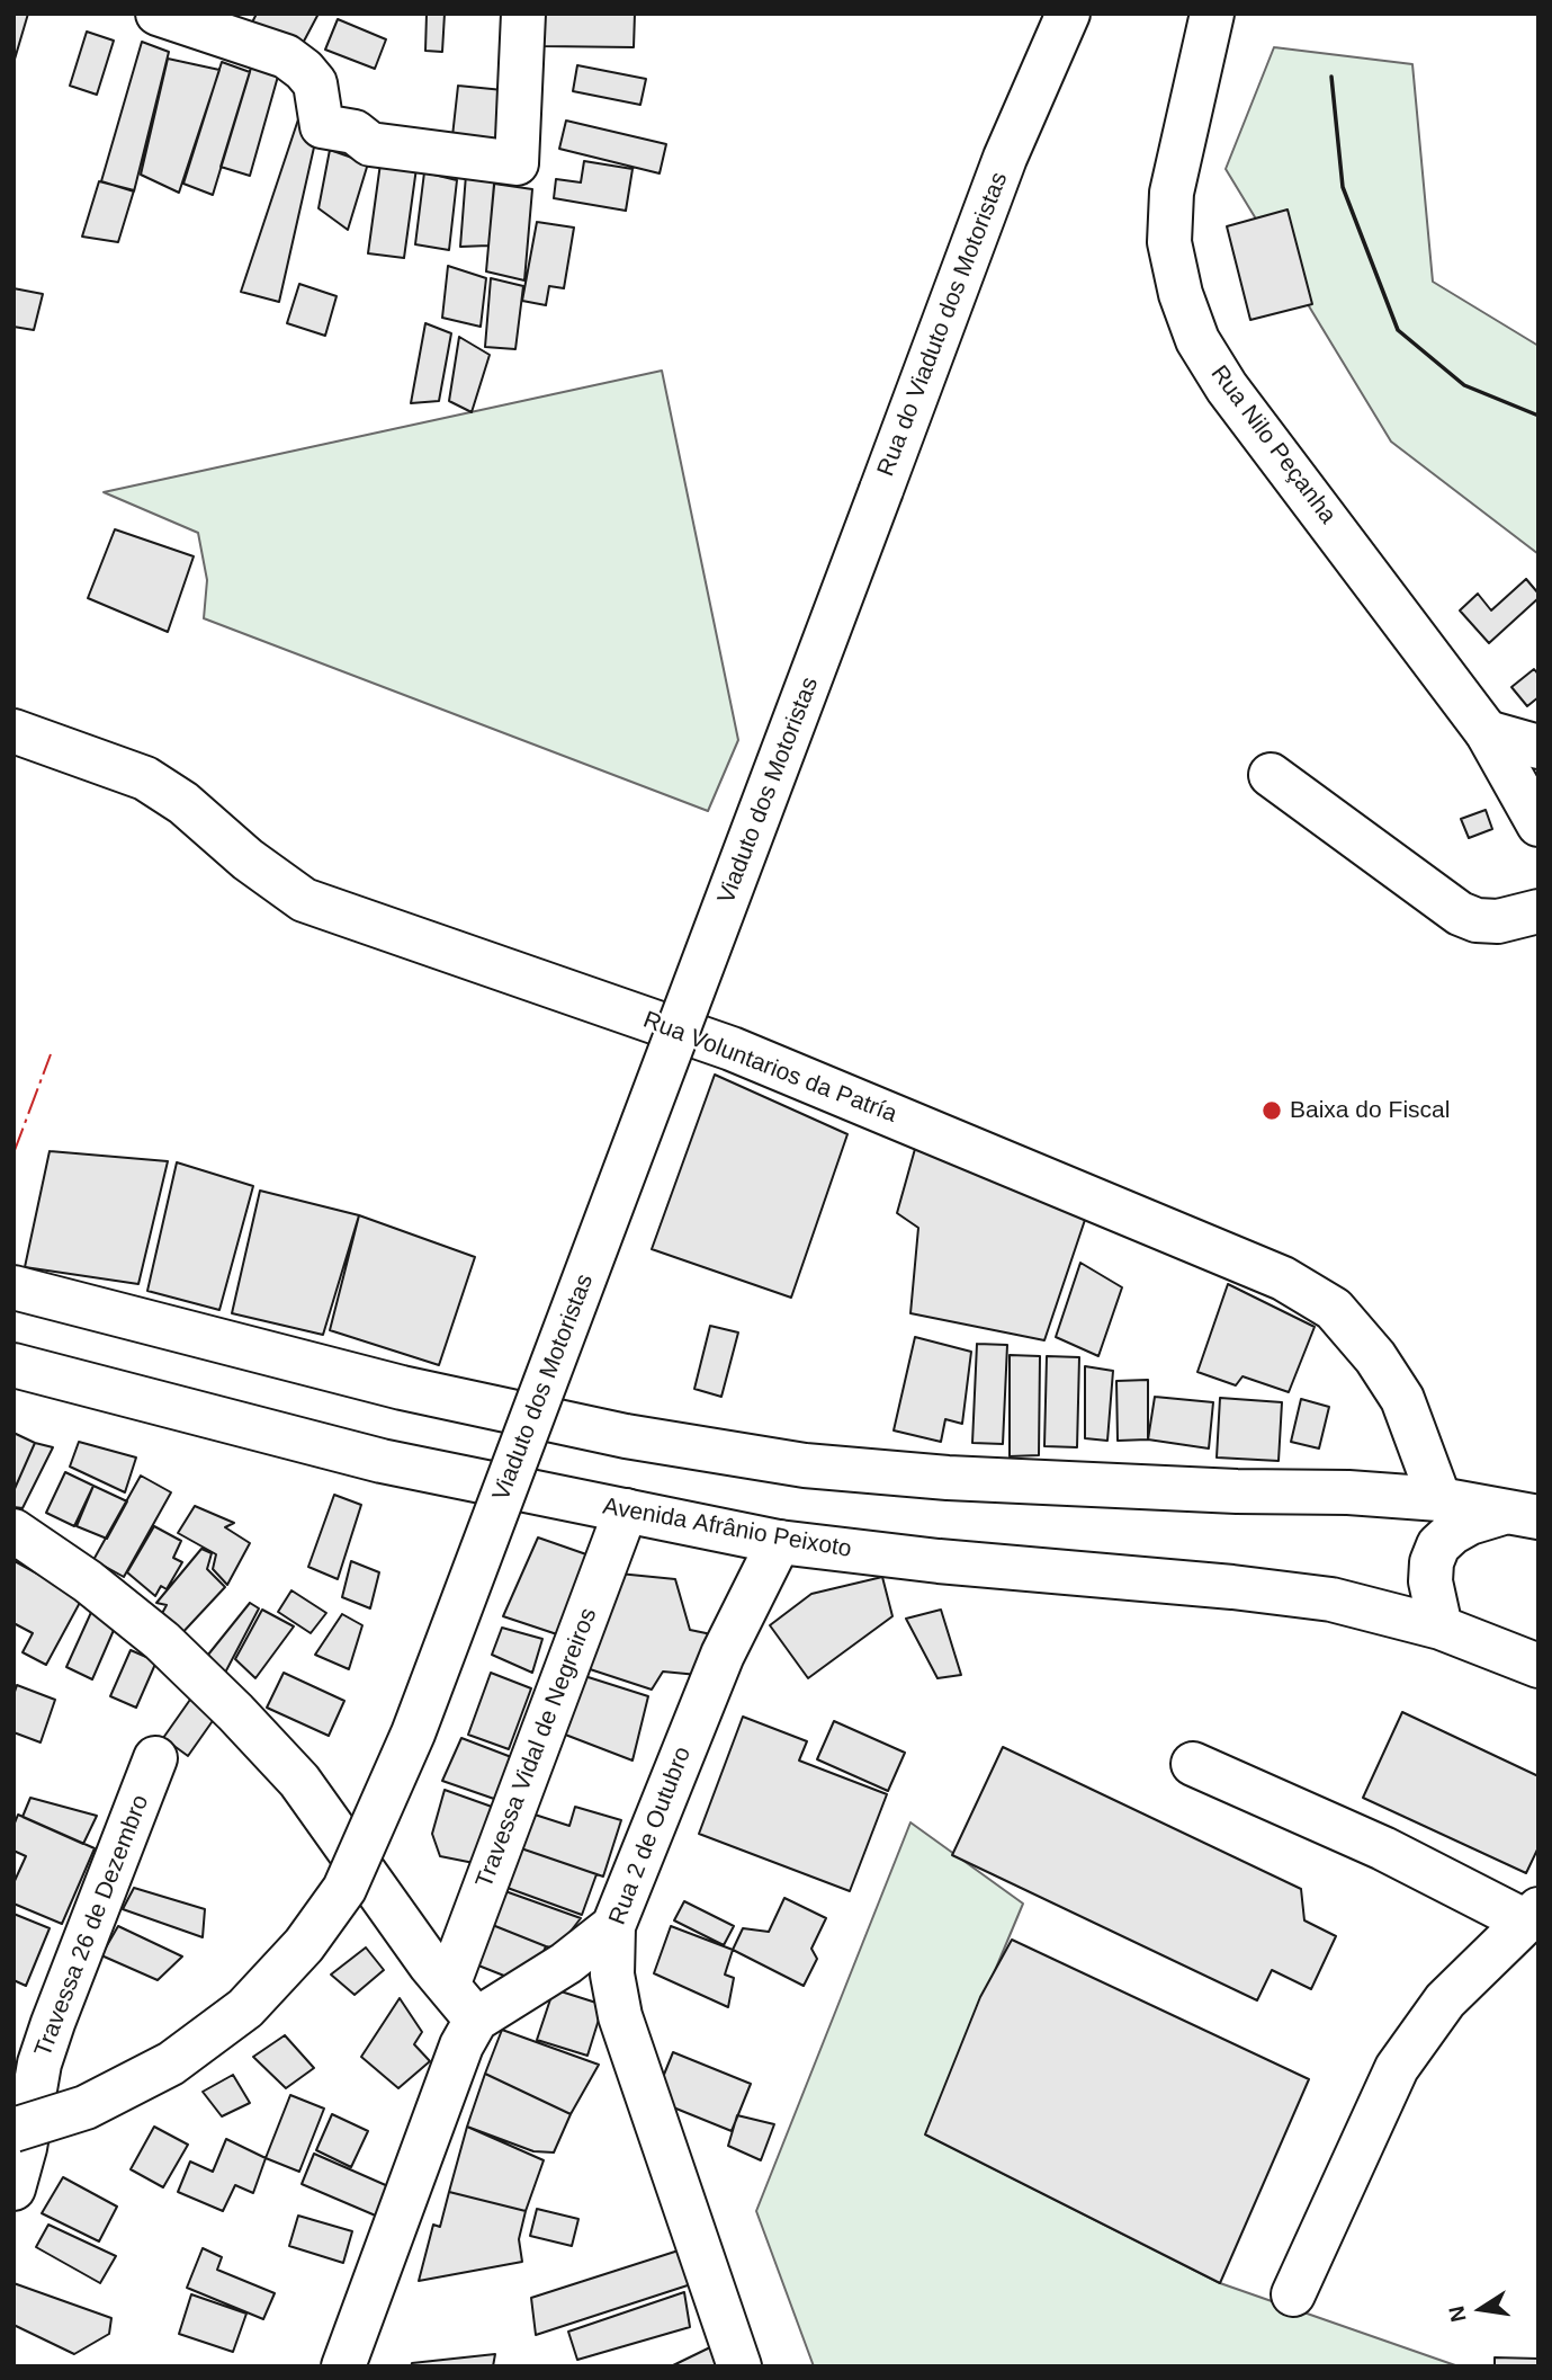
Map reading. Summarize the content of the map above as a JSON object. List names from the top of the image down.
{
  "streets": {
    "main road": [
      "Rua do Viaduto dos Motoristas",
      "Rua Nilo Peçanha",
      "Viaduto dos Motoristas",
      "Rua Voluntarios da Patría",
      "Avenida Afrânio Peixoto",
      "Travessa Vidal de Negreiros",
      "Rua 2 de Outubro",
      "Travessa 26 de Dezembro"
    ]
  },
  "crossings": [
    ["Rua do Viaduto dos Motoristas", "Viaduto dos Motoristas"],
    ["Avenida Afrânio Peixoto", "Travessa Vidal de Negreiros"],
    ["Avenida Afrânio Peixoto", "Rua 2 de Outubro"]
  ],
  "places": ["Baixa do Fiscal"],
  "north": "left"
}
